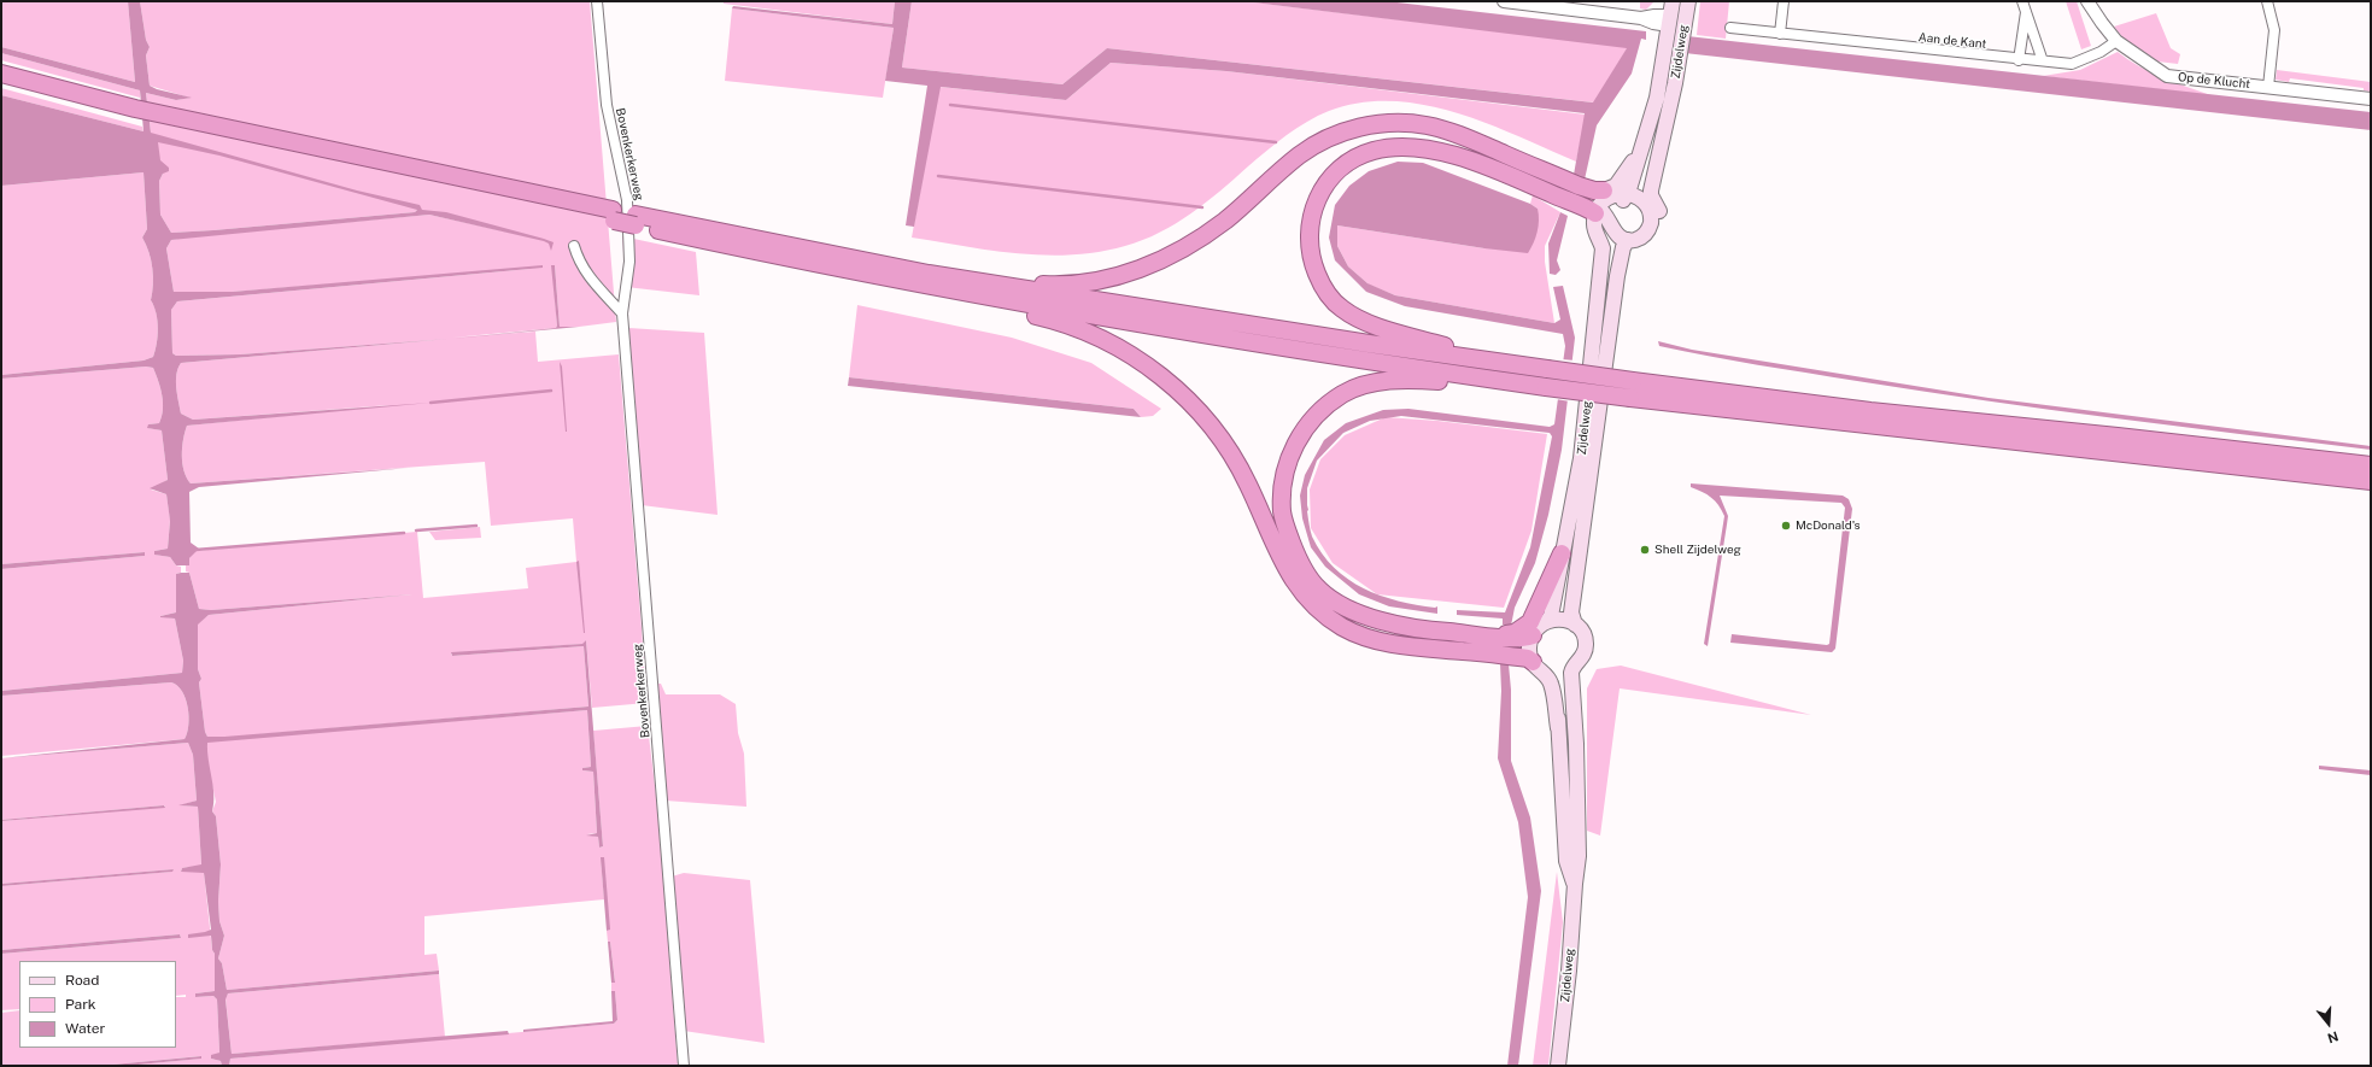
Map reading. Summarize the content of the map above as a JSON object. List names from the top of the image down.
{
  "streets": {
    "main road": ["Zijdelweg"],
    "street": ["Aan de Kant", "Op de Klucht", "Bovenkerkerweg"]
  },
  "crossings": [
    ["Aan de Kant", "Op de Klucht"]
  ],
  "places": ["McDonald's", "Shell Zijdelweg"],
  "legend": ["Road", "Park", "Water"],
  "north": "bottom"
}
